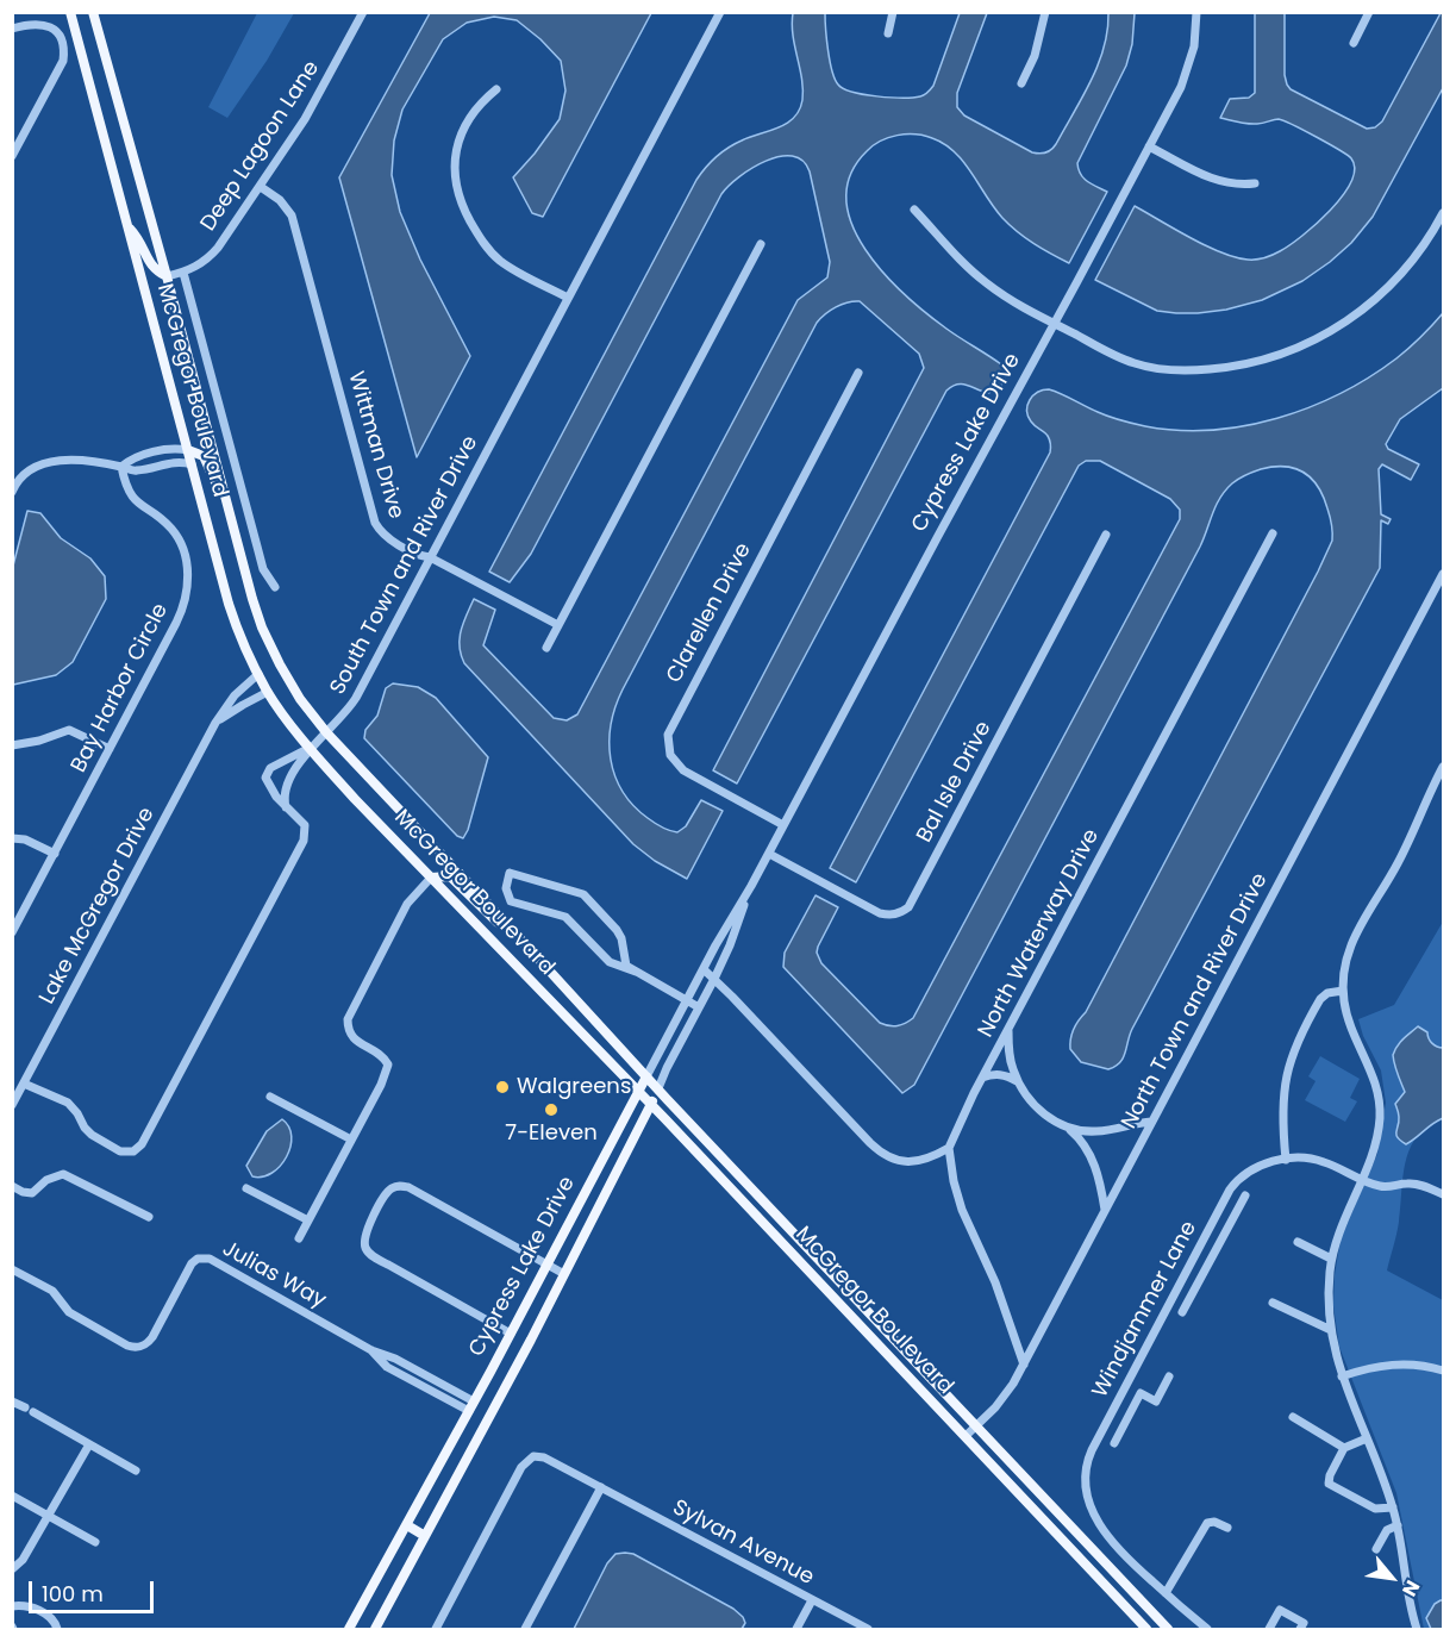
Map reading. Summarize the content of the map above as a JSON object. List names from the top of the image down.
{
  "streets": {
    "main road": ["McGregor Boulevard", "Cypress Lake Drive"],
    "street": [
      "Deep Lagoon Lane",
      "Wittman Drive",
      "South Town and River Drive",
      "Clarellen Drive",
      "Bay Harbor Circle",
      "Bal Isle Drive",
      "Lake McGregor Drive",
      "North Waterway Drive",
      "North Town and River Drive",
      "Julias Way",
      "Windjammer Lane",
      "Sylvan Avenue"
    ]
  },
  "crossings": [
    ["Deep Lagoon Lane", "McGregor Boulevard"],
    ["Deep Lagoon Lane", "Wittman Drive"],
    ["McGregor Boulevard", "Cypress Lake Drive"],
    ["McGregor Boulevard", "South Town and River Drive"],
    ["McGregor Boulevard", "Lake McGregor Drive"],
    ["McGregor Boulevard", "North Town and River Drive"],
    ["Cypress Lake Drive", "Clarellen Drive"],
    ["Cypress Lake Drive", "Bal Isle Drive"],
    ["Cypress Lake Drive", "Julias Way"],
    ["Wittman Drive", "South Town and River Drive"]
  ],
  "places": ["Walgreens", "7-Eleven"],
  "scale_bar": "100 m",
  "north": "bottom right"
}
